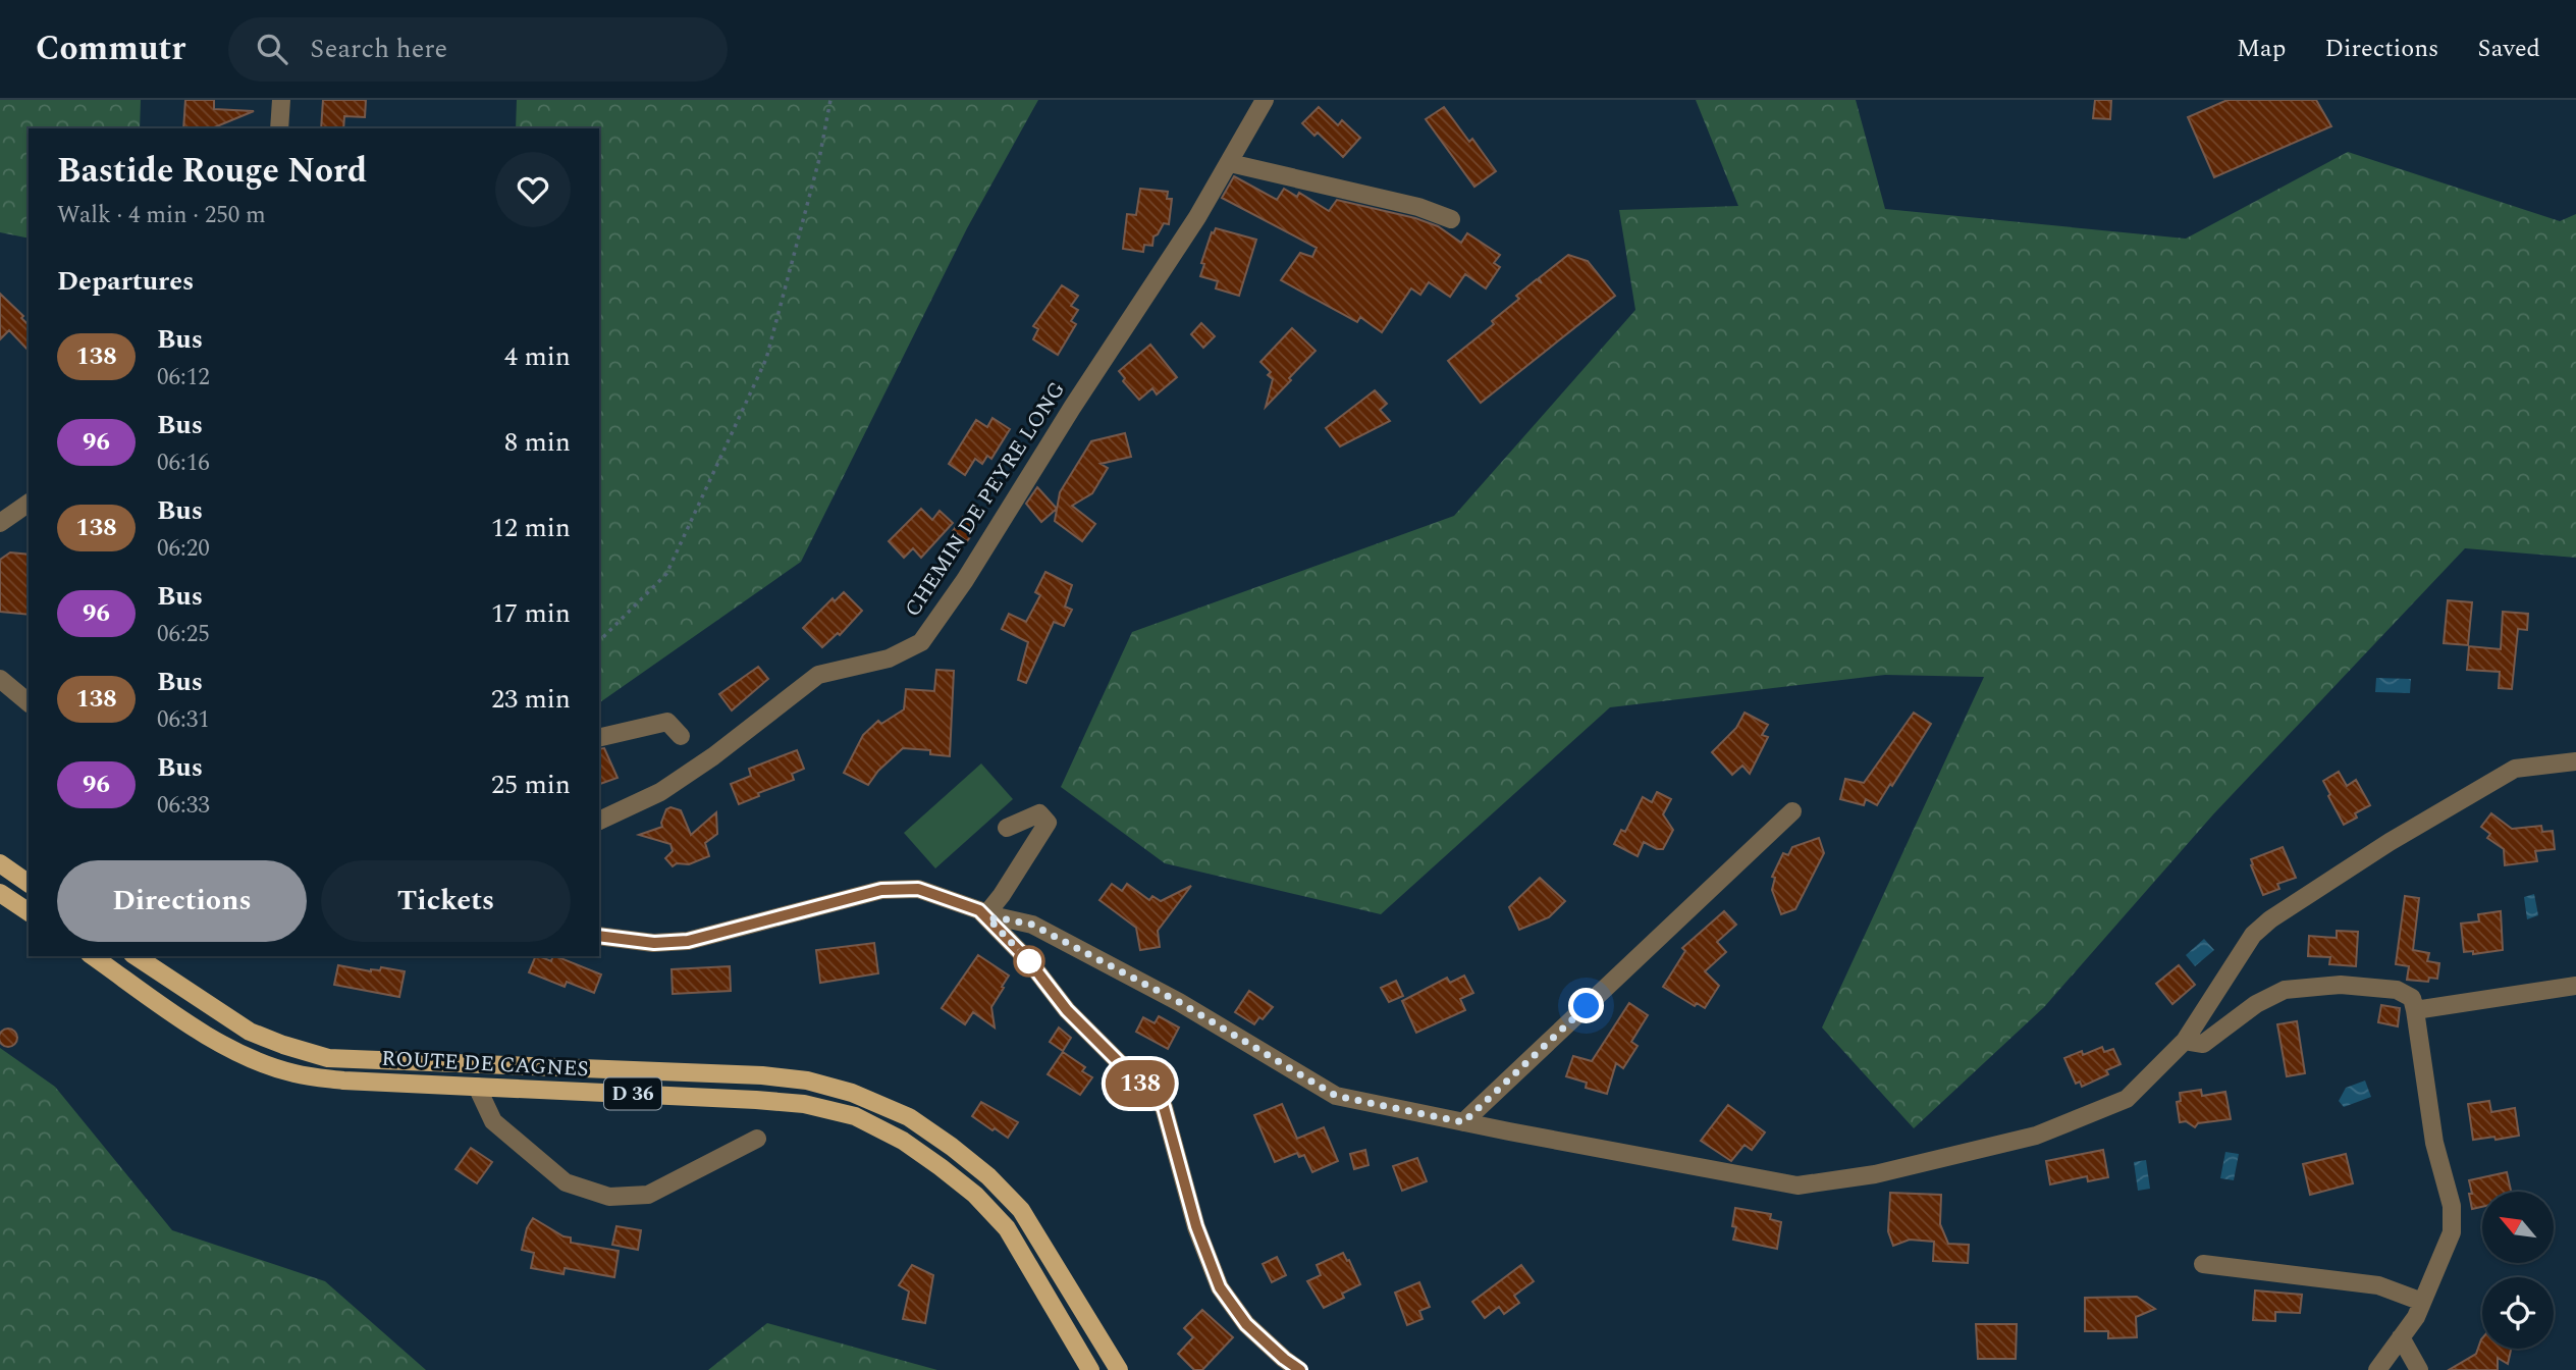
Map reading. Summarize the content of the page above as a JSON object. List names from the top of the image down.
{
  "streets": {
    "main road": ["ROUTE DE CAGNES", "D 36"],
    "street": ["CHEMIN DE PEYRE LONG"]
  },
  "lines": ["bus line 138"],
  "north": "top left",
  "page": {
    "header": "Commutr",
    "search": "Search here",
    "nav": ["Map", "Directions", "Saved"],
    "on_map": "138",
    "heading": [
      ["Bastide Rouge Nord", "Walk · 4 min · 250 m"],
      "Departures"
    ],
    "list": [
      {
        "mark": "138",
        "name": "Bus",
        "note": "06:12",
        "value": "4 min"
      },
      {
        "mark": "96",
        "name": "Bus",
        "note": "06:16",
        "value": "8 min"
      },
      {
        "mark": "138",
        "name": "Bus",
        "note": "06:20",
        "value": "12 min"
      },
      {
        "mark": "96",
        "name": "Bus",
        "note": "06:25",
        "value": "17 min"
      },
      {
        "mark": "138",
        "name": "Bus",
        "note": "06:31",
        "value": "23 min"
      },
      {
        "mark": "96",
        "name": "Bus",
        "note": "06:33",
        "value": "25 min"
      }
    ],
    "buttons": ["Directions", "Tickets"]
  }
}
